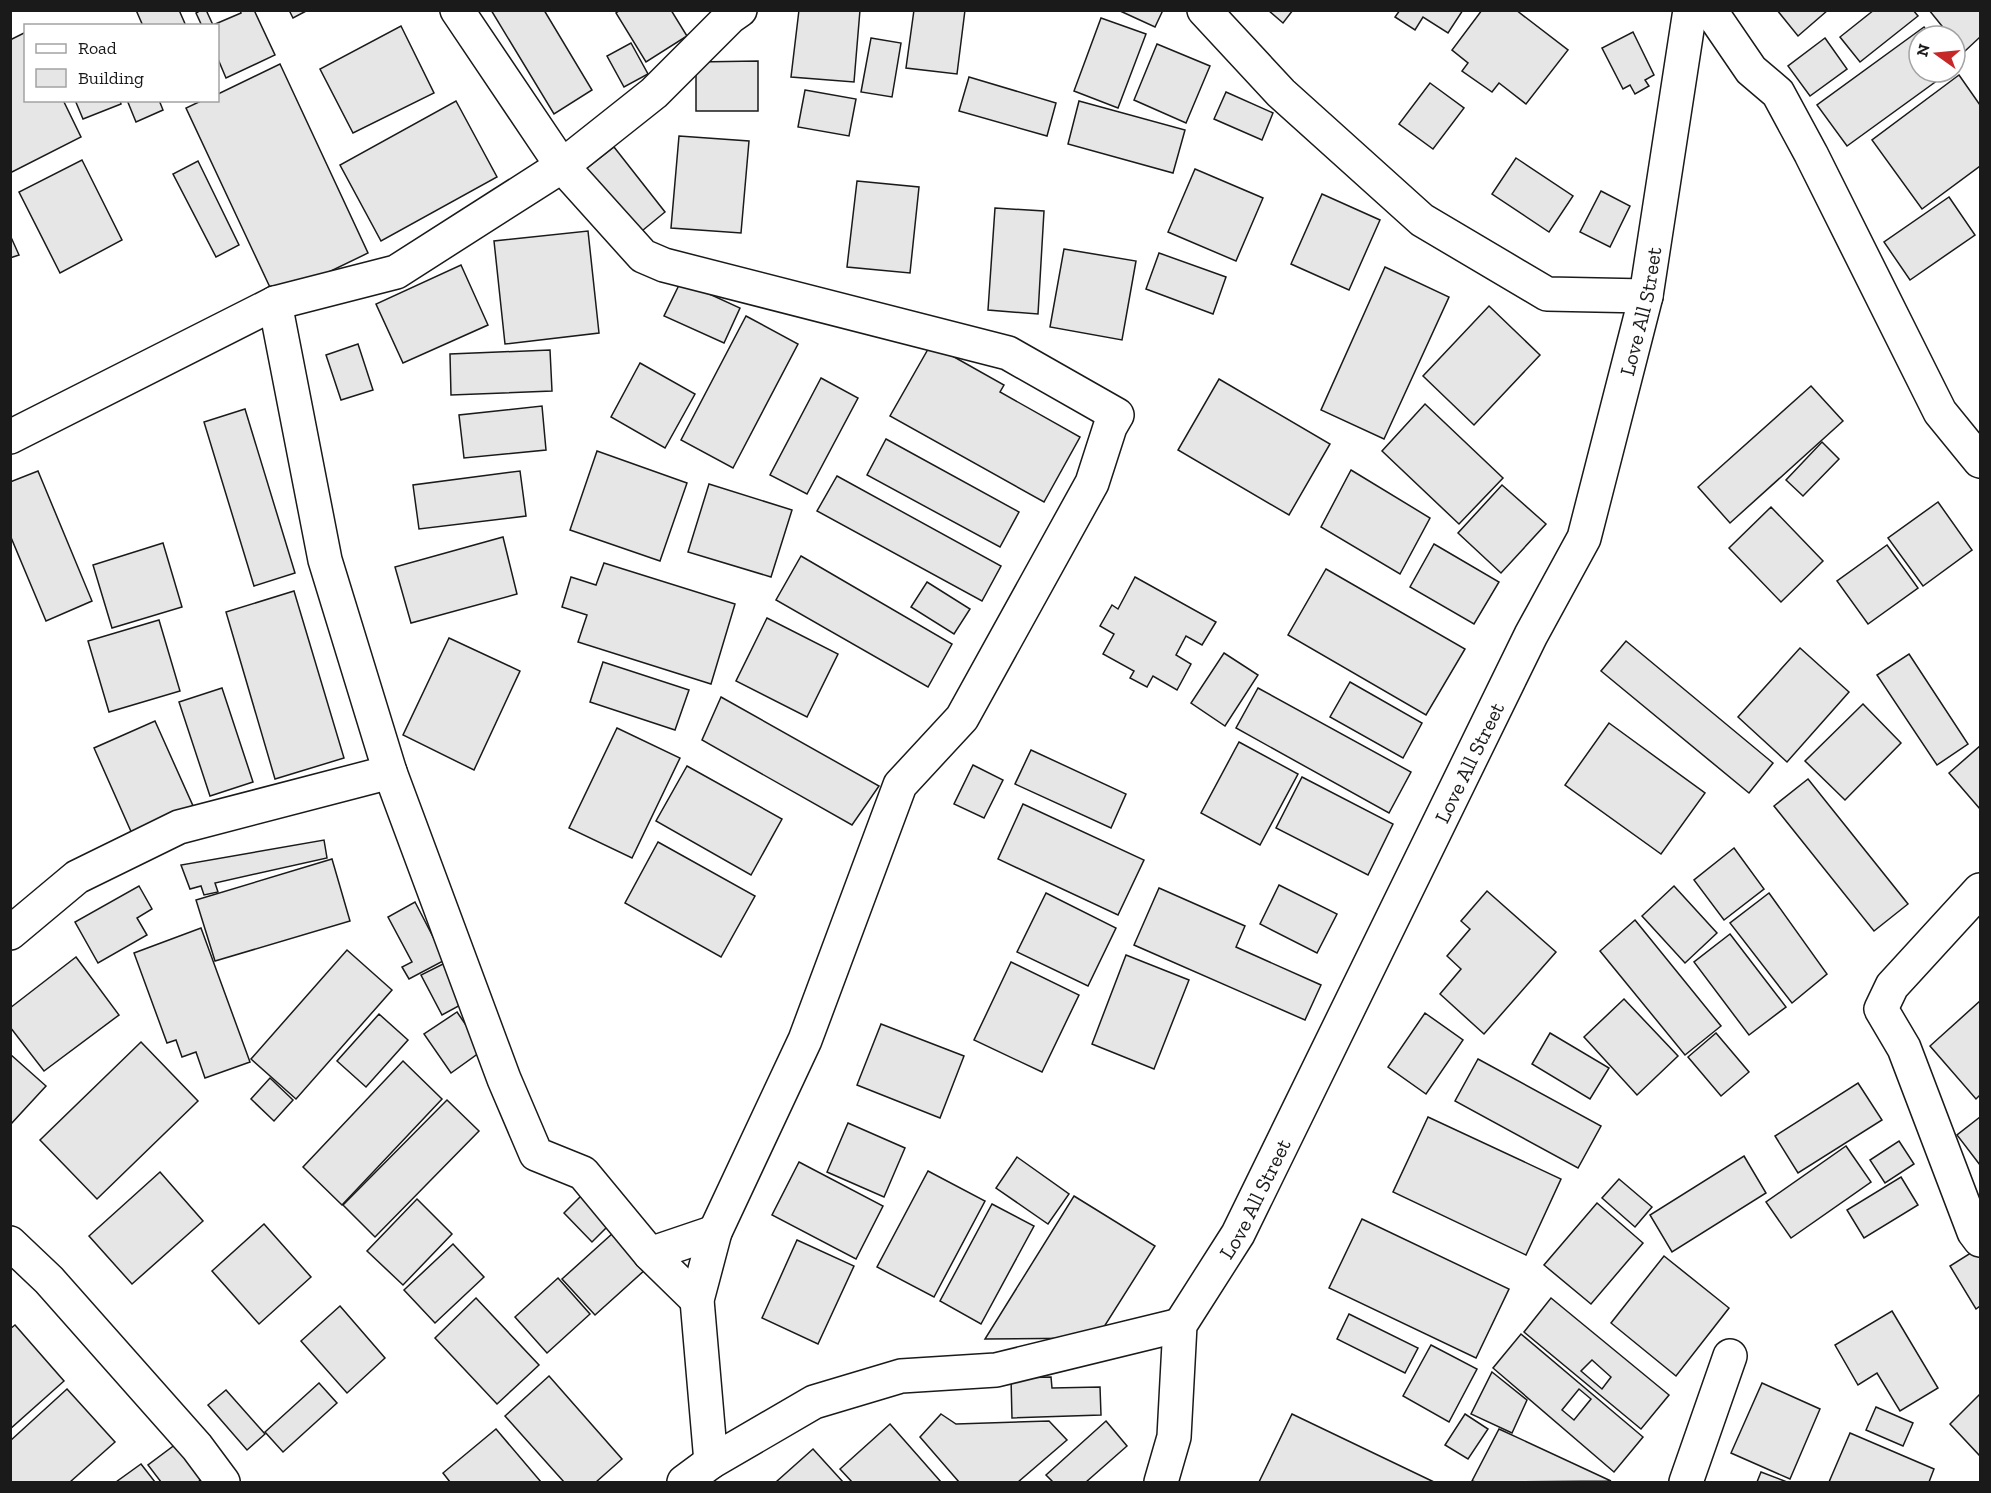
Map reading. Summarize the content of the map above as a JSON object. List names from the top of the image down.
{
  "streets": {
    "street": ["Love All Street"]
  },
  "legend": ["Road", "Building"],
  "north": "left"
}
